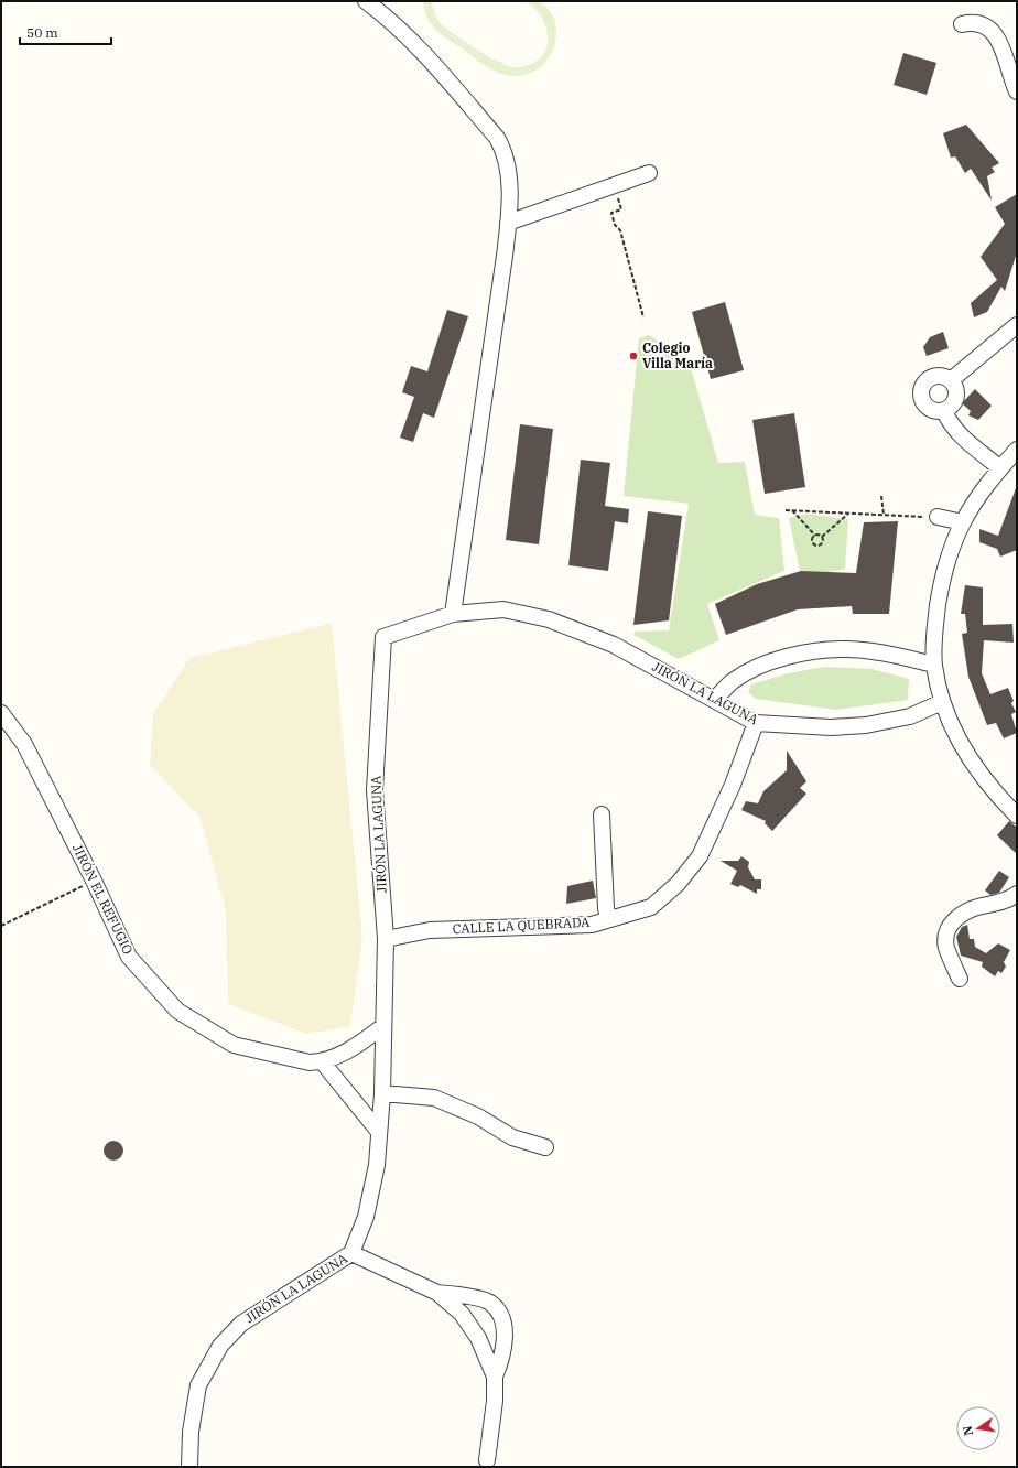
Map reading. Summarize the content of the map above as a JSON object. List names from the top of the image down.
{
  "streets": {
    "street": ["JIRÓN LA LAGUNA", "JIRÓN EL REFUGIO", "CALLE LA QUEBRADA"]
  },
  "crossings": [
    ["JIRÓN LA LAGUNA", "JIRÓN EL REFUGIO"],
    ["JIRÓN LA LAGUNA", "CALLE LA QUEBRADA"]
  ],
  "places": ["Colegio Villa María"],
  "scale_bar": "50 m",
  "north": "left"
}
